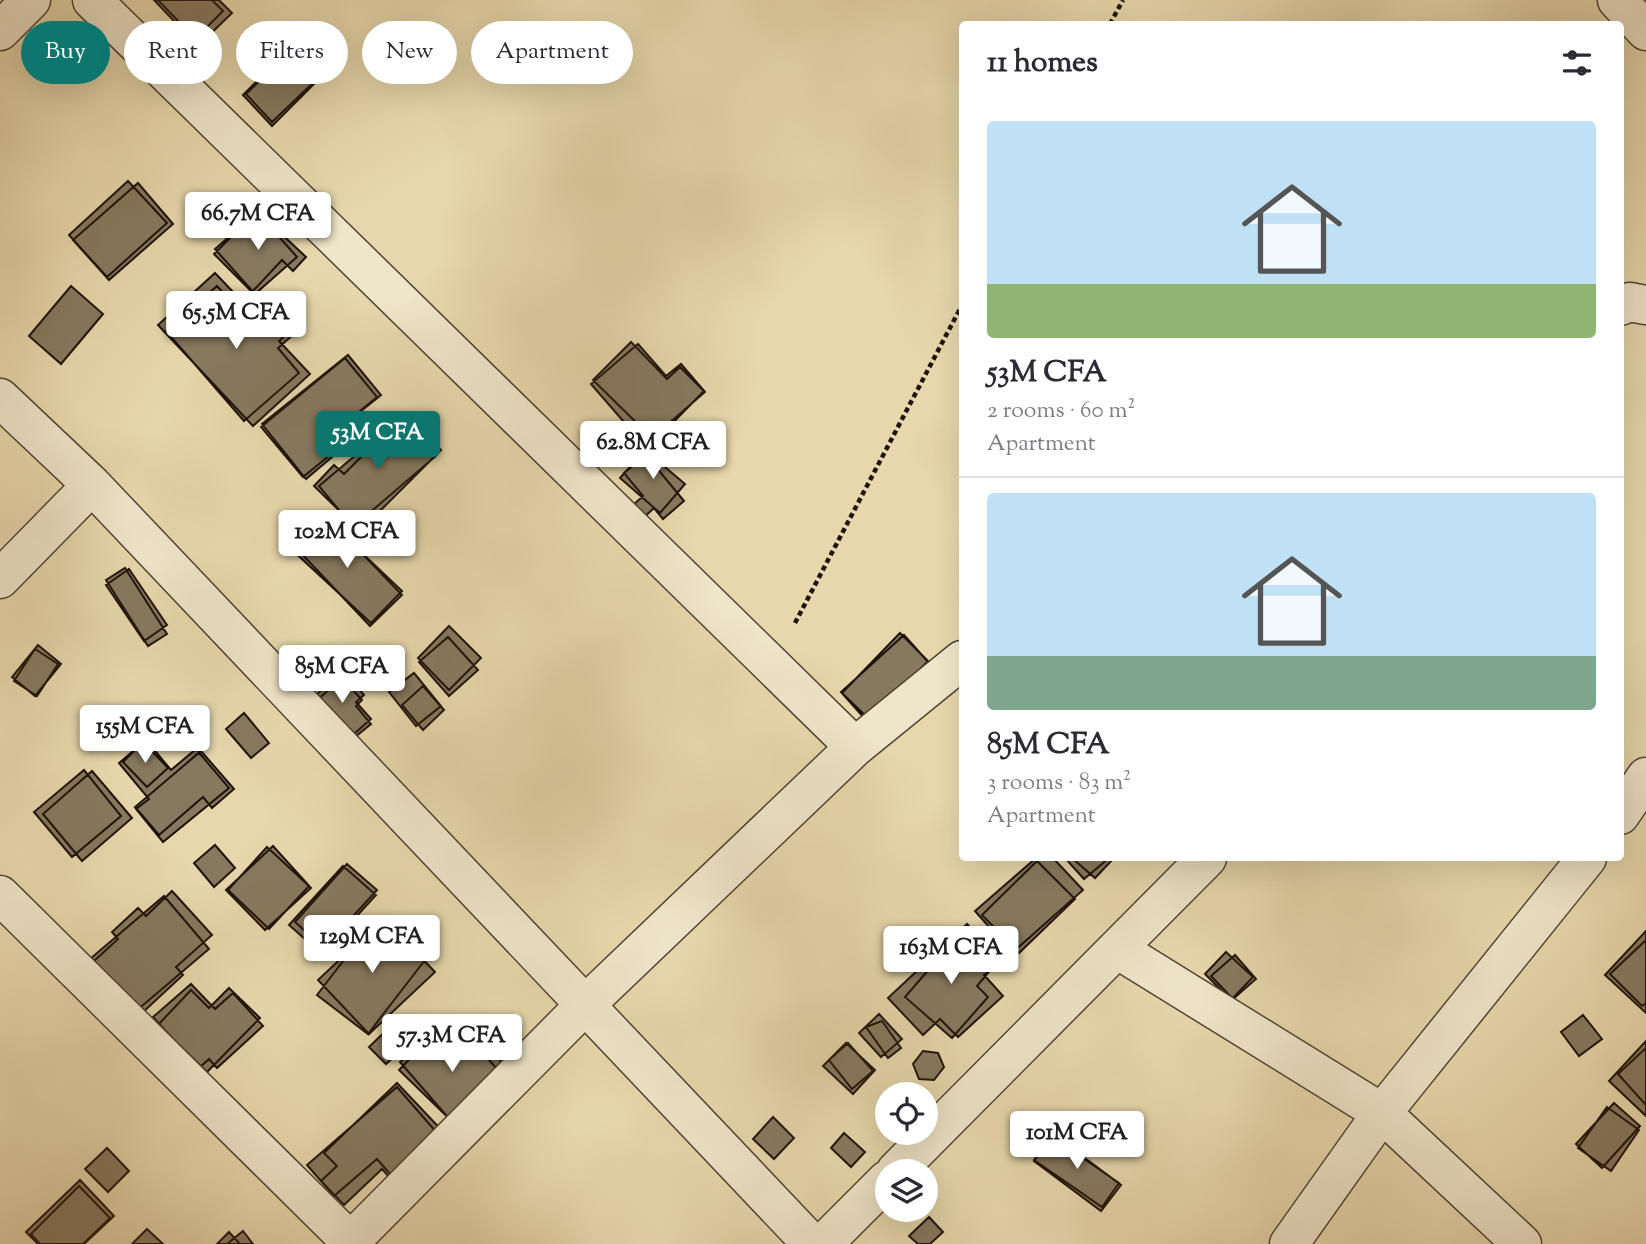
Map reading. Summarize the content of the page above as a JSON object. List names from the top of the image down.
{
  "page": {
    "chip": [
      "Buy",
      "Rent",
      "Filters",
      "New",
      "Apartment"
    ],
    "heading": "11 homes",
    "list": [
      {
        "name": "53M CFA",
        "note": "2 rooms · 60 m² · Apartment"
      },
      {
        "name": "85M CFA",
        "note": "3 rooms · 83 m² · Apartment"
      }
    ],
    "price": [
      "66.7M CFA",
      "65.5M CFA",
      "53M CFA",
      "62.8M CFA",
      "102M CFA",
      "85M CFA",
      "155M CFA",
      "129M CFA",
      "163M CFA",
      "57.3M CFA",
      "101M CFA"
    ]
  }
}
